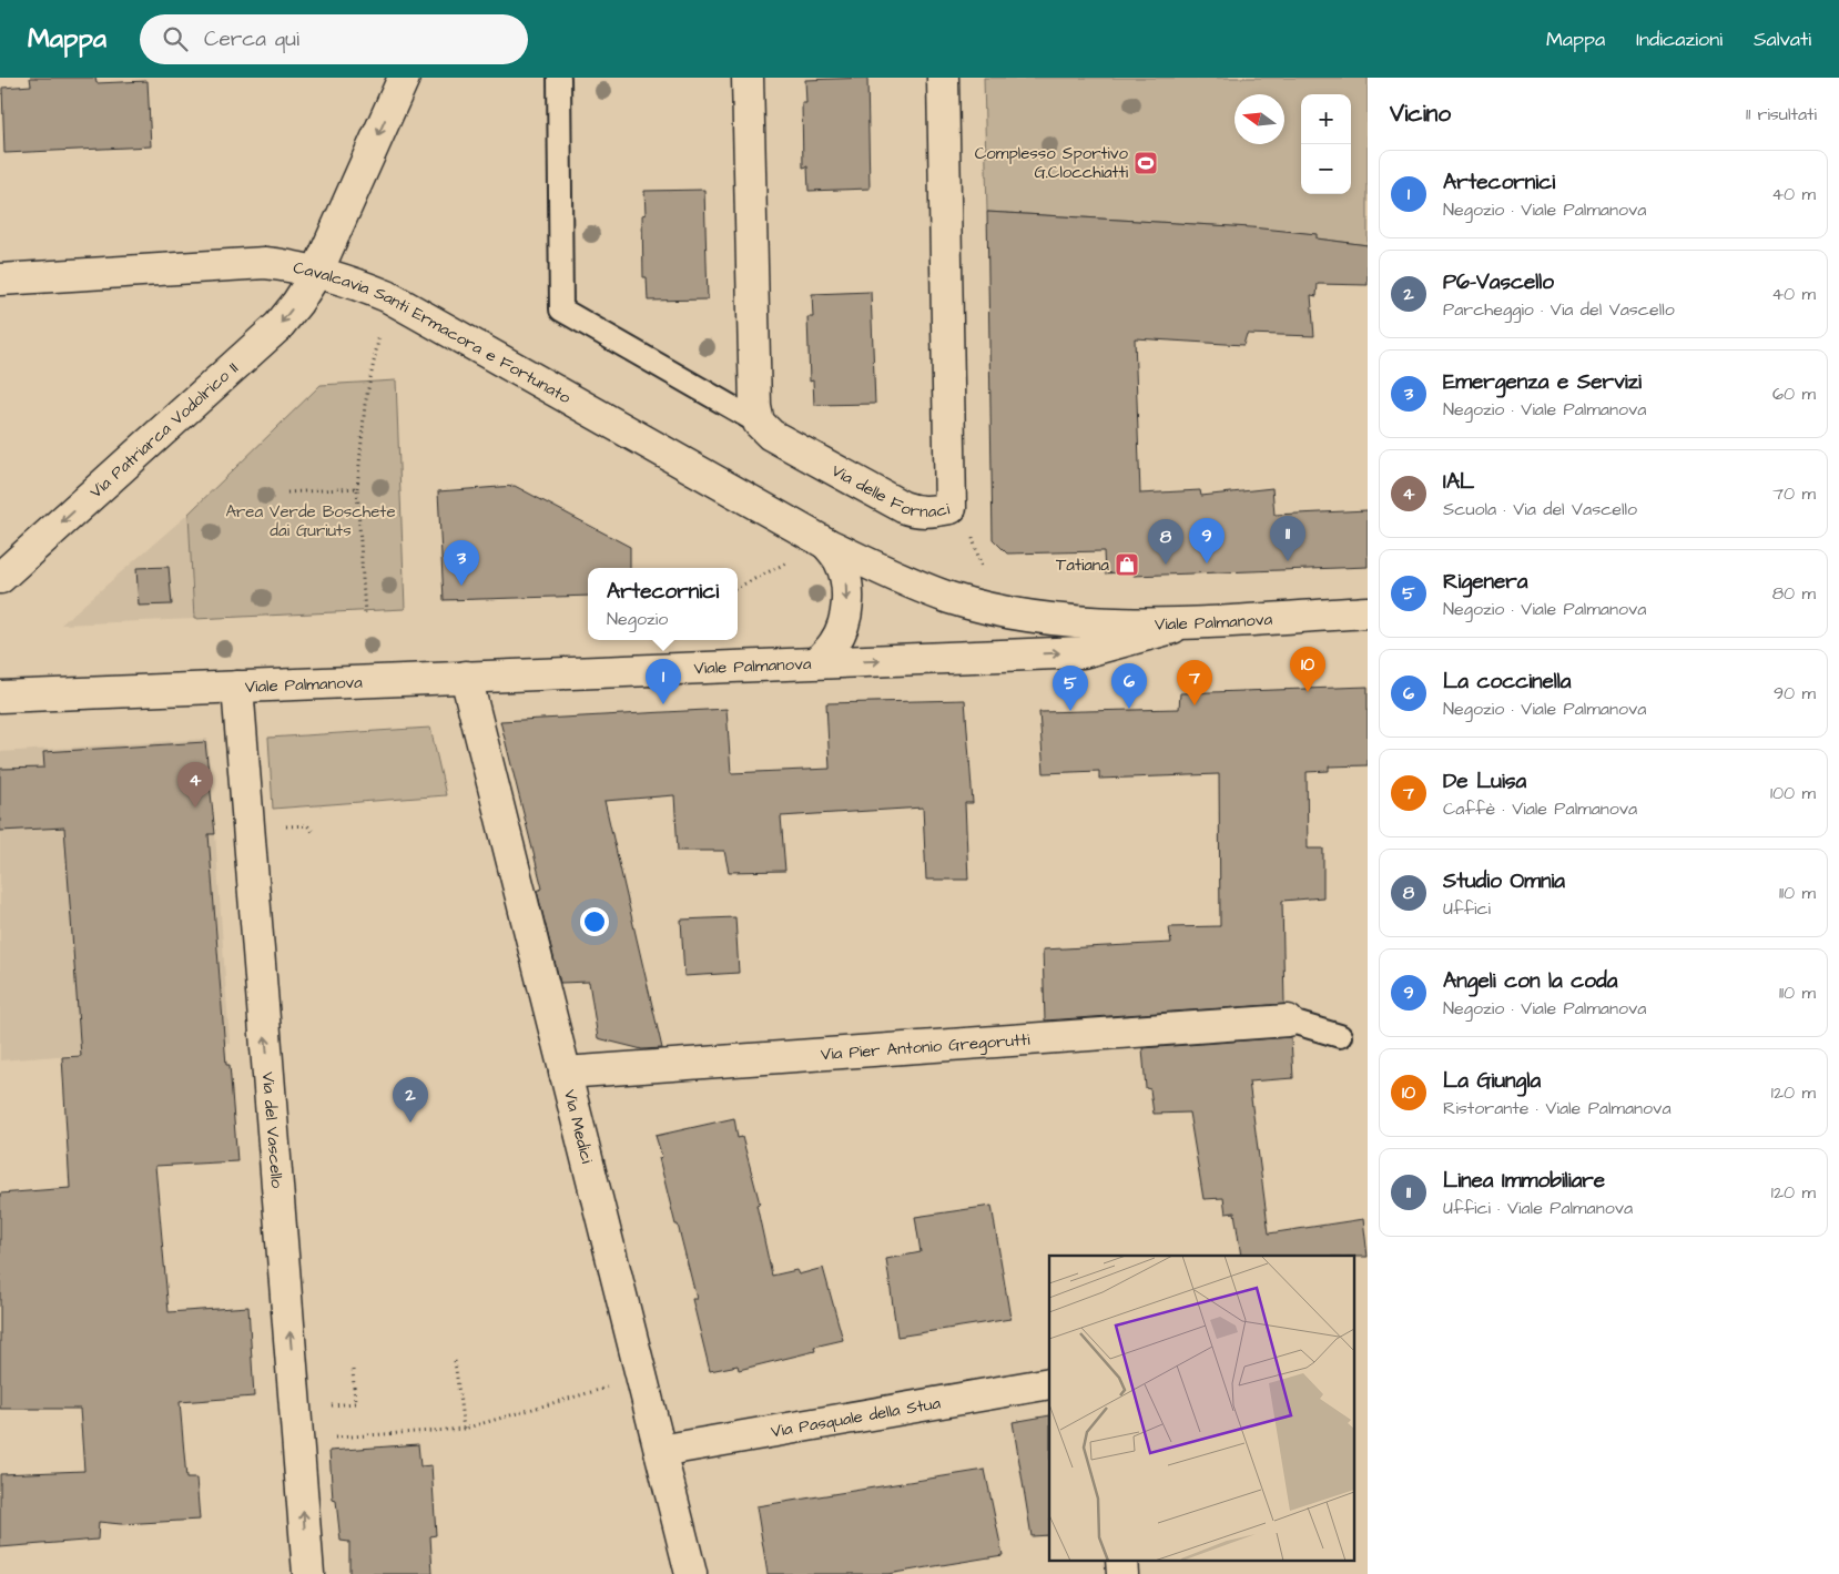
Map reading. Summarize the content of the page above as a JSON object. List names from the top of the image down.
{
  "streets": {
    "street": [
      "Cavalcavia Santi Ermacora e Fortunato",
      "Via Patriarca Vodolrico II",
      "Via delle Fornaci",
      "Viale Palmanova",
      "Via Pier Antonio Gregorutti",
      "Via Medici",
      "Via del Vascello",
      "Via Pasquale della Stua"
    ]
  },
  "crossings": [
    ["Cavalcavia Santi Ermacora e Fortunato", "Via Patriarca Vodolrico II"],
    ["Cavalcavia Santi Ermacora e Fortunato", "Viale Palmanova"],
    ["Viale Palmanova", "Via Medici"],
    ["Viale Palmanova", "Via del Vascello"],
    ["Via Pier Antonio Gregorutti", "Via Medici"],
    ["Via Medici", "Via Pasquale della Stua"]
  ],
  "one_way": ["Via Patriarca Vodolrico II", "Via del Vascello"],
  "parks": ["Area Verde Boschete dai Guriuts"],
  "places": {
    "sports": ["Complesso Sportivo G.Clocchiatti"],
    "shop": ["Tatiana"]
  },
  "north": "left",
  "page": {
    "header": "Mappa",
    "search": "Cerca qui",
    "nav": ["Mappa", "Indicazioni", "Salvati"],
    "heading": ["Vicino", "11 risultati"],
    "map_buttons": ["+", "−"],
    "list": [
      {
        "mark": "1",
        "name": "Artecornici",
        "note": "Negozio · Viale Palmanova",
        "value": "40 m"
      },
      {
        "mark": "2",
        "name": "P6-Vascello",
        "note": "Parcheggio · Via del Vascello",
        "value": "40 m"
      },
      {
        "mark": "3",
        "name": "Emergenza e Servizi",
        "note": "Negozio · Viale Palmanova",
        "value": "60 m"
      },
      {
        "mark": "4",
        "name": "IAL",
        "note": "Scuola · Via del Vascello",
        "value": "70 m"
      },
      {
        "mark": "5",
        "name": "Rigenera",
        "note": "Negozio · Viale Palmanova",
        "value": "80 m"
      },
      {
        "mark": "6",
        "name": "La coccinella",
        "note": "Negozio · Viale Palmanova",
        "value": "90 m"
      },
      {
        "mark": "7",
        "name": "De Luisa",
        "note": "Caffè · Viale Palmanova",
        "value": "100 m"
      },
      {
        "mark": "8",
        "name": "Studio Omnia",
        "note": "Uffici",
        "value": "110 m"
      },
      {
        "mark": "9",
        "name": "Angeli con la coda",
        "note": "Negozio · Viale Palmanova",
        "value": "110 m"
      },
      {
        "mark": "10",
        "name": "La Giungla",
        "note": "Ristorante · Viale Palmanova",
        "value": "120 m"
      },
      {
        "mark": "11",
        "name": "Linea Immobiliare",
        "note": "Uffici · Viale Palmanova",
        "value": "120 m"
      }
    ],
    "pins": [
      "11",
      "9",
      "8",
      "3",
      "10",
      "1",
      "7",
      "6",
      "5",
      "4",
      "2"
    ],
    "popup": ["Artecornici", "Negozio"]
  }
}
